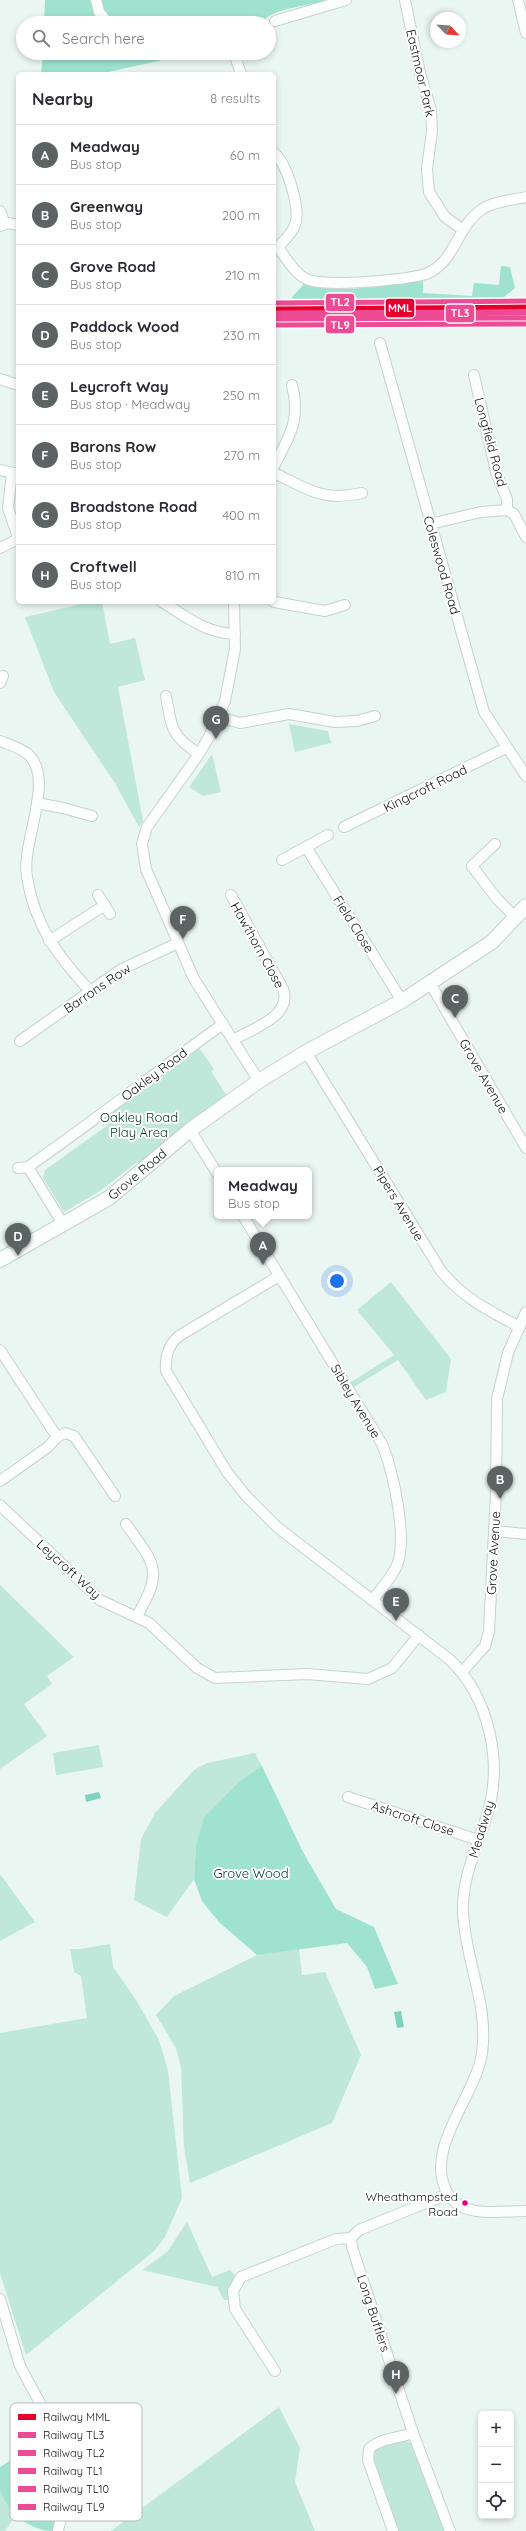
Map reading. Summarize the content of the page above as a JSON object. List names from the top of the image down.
{
  "streets": {
    "street": [
      "Eastmoor Park",
      "Longfield Road",
      "Coleswood Road",
      "Kingcroft Road",
      "Field Close",
      "Hawthorn Close",
      "Barrons Row",
      "Oakley Road",
      "Grove Avenue",
      "Grove Road",
      "Pipers Avenue",
      "Sibley Avenue",
      "Leycroft Way",
      "Ashcroft Close",
      "Meadway",
      "Long Buftlers"
    ]
  },
  "crossings": [
    ["Coleswood Road", "Kingcroft Road"],
    ["Field Close", "Grove Road"],
    ["Grove Avenue", "Grove Road"],
    ["Grove Avenue", "Pipers Avenue"],
    ["Grove Avenue", "Meadway"],
    ["Grove Road", "Pipers Avenue"],
    ["Sibley Avenue", "Meadway"],
    ["Leycroft Way", "Meadway"],
    ["Ashcroft Close", "Meadway"]
  ],
  "parks": ["Oakley Road Play Area", "Grove Wood"],
  "places": ["Wheathampsted Road"],
  "lines": [
    "rail line TL2",
    "rail line MML",
    "rail line TL1",
    "rail line TL3",
    "rail line TL10",
    "rail line TL9"
  ],
  "legend": [
    "Railway MML",
    "Railway TL3",
    "Railway TL2",
    "Railway TL1",
    "Railway TL10",
    "Railway TL9"
  ],
  "north": "bottom right",
  "page": {
    "search": "Search here",
    "heading": ["Nearby", "8 results"],
    "list": [
      {
        "mark": "A",
        "name": "Meadway",
        "note": "Bus stop",
        "value": "60 m"
      },
      {
        "mark": "B",
        "name": "Greenway",
        "note": "Bus stop",
        "value": "200 m"
      },
      {
        "mark": "C",
        "name": "Grove Road",
        "note": "Bus stop",
        "value": "210 m"
      },
      {
        "mark": "D",
        "name": "Paddock Wood",
        "note": "Bus stop",
        "value": "230 m"
      },
      {
        "mark": "E",
        "name": "Leycroft Way",
        "note": "Bus stop · Meadway",
        "value": "250 m"
      },
      {
        "mark": "F",
        "name": "Barons Row",
        "note": "Bus stop",
        "value": "270 m"
      },
      {
        "mark": "G",
        "name": "Broadstone Road",
        "note": "Bus stop",
        "value": "400 m"
      },
      {
        "mark": "H",
        "name": "Croftwell",
        "note": "Bus stop",
        "value": "810 m"
      }
    ],
    "pins": [
      "G",
      "F",
      "C",
      "D",
      "A",
      "B",
      "E",
      "H"
    ],
    "popup": ["Meadway", "Bus stop"],
    "map_buttons": ["+", "−"]
  }
}
